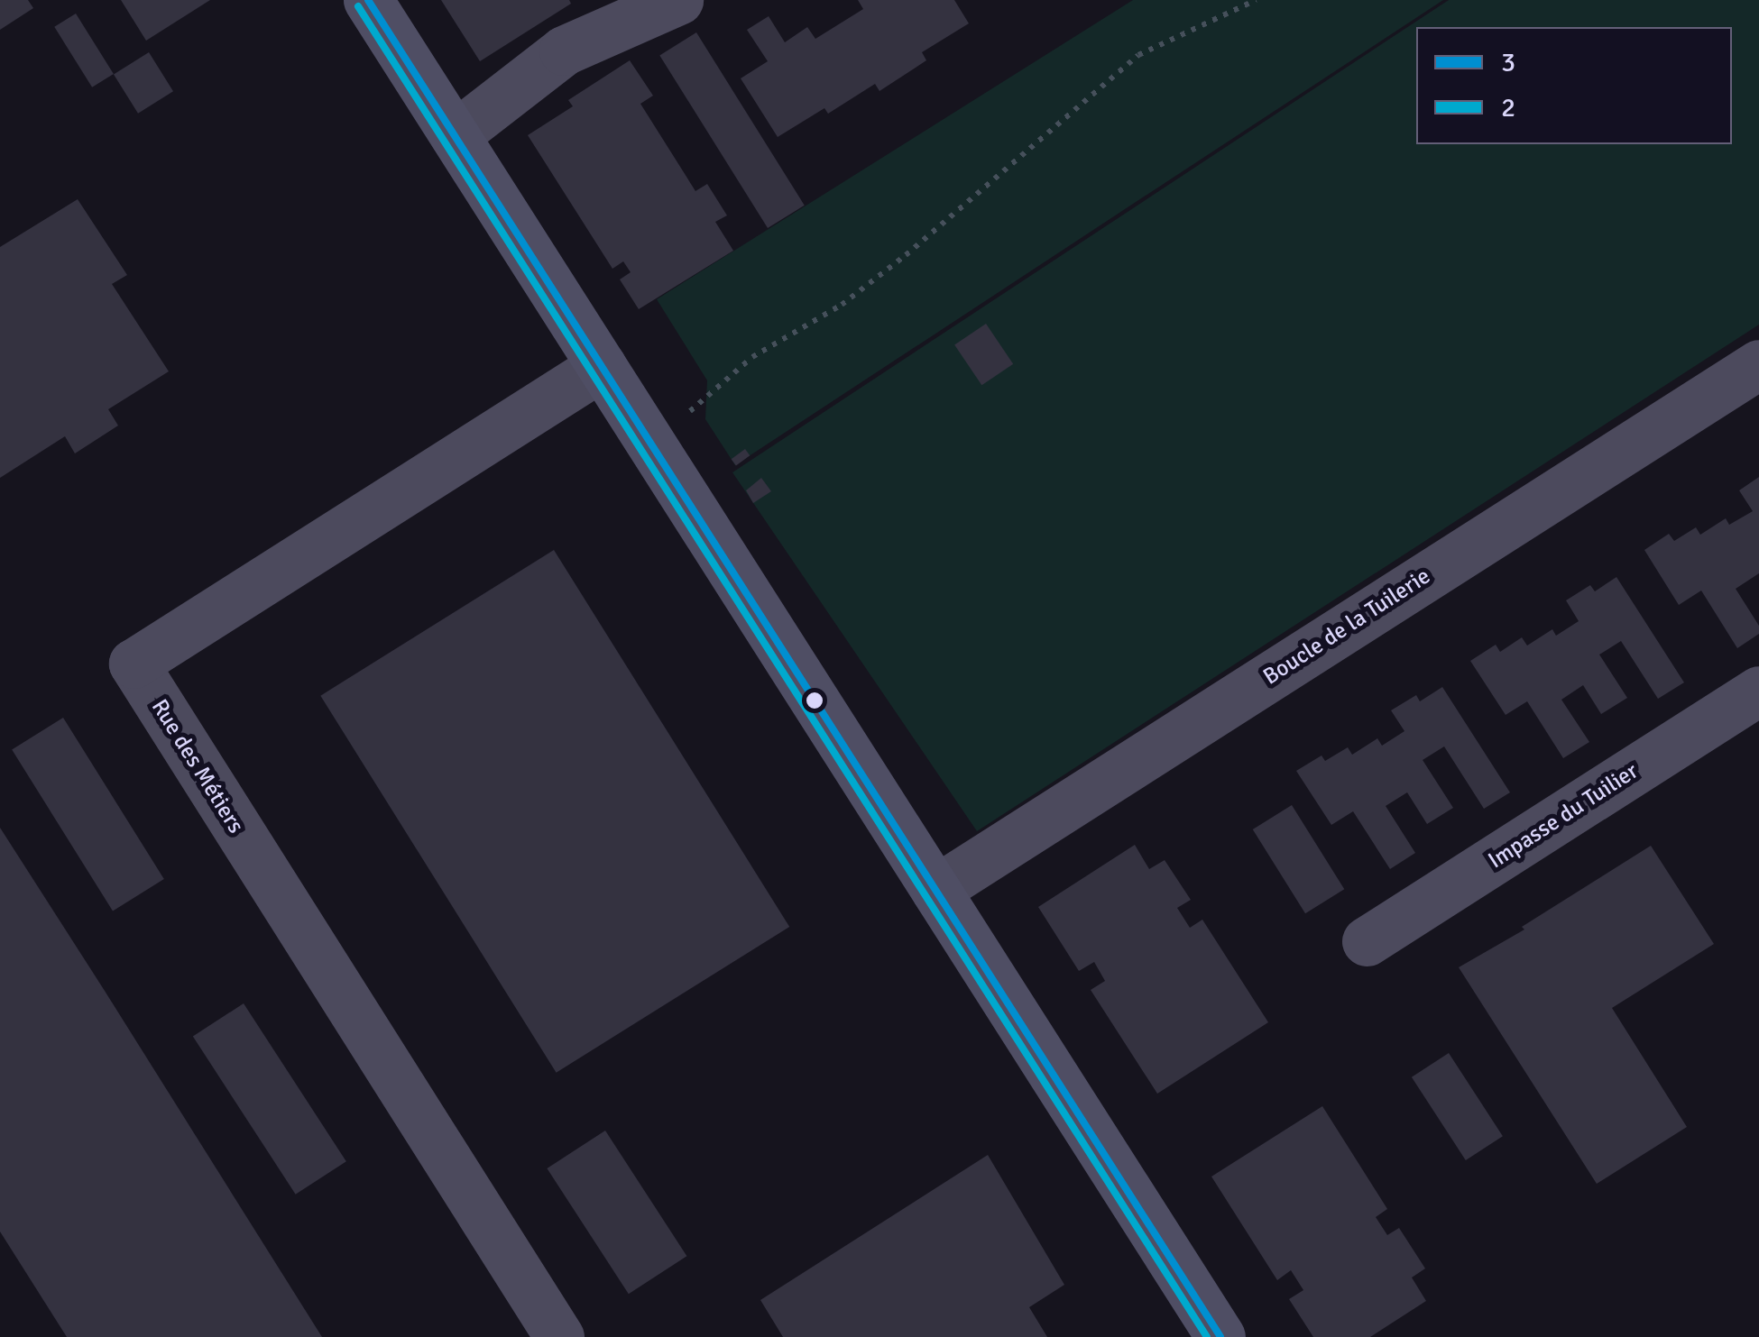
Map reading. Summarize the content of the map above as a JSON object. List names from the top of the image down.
{
  "streets": {
    "street": ["Boucle de la Tuilerie", "Rue des Métiers", "Impasse du Tuilier"]
  },
  "lines": ["transit line 3", "transit line 2"],
  "legend": ["3", "2"]
}
